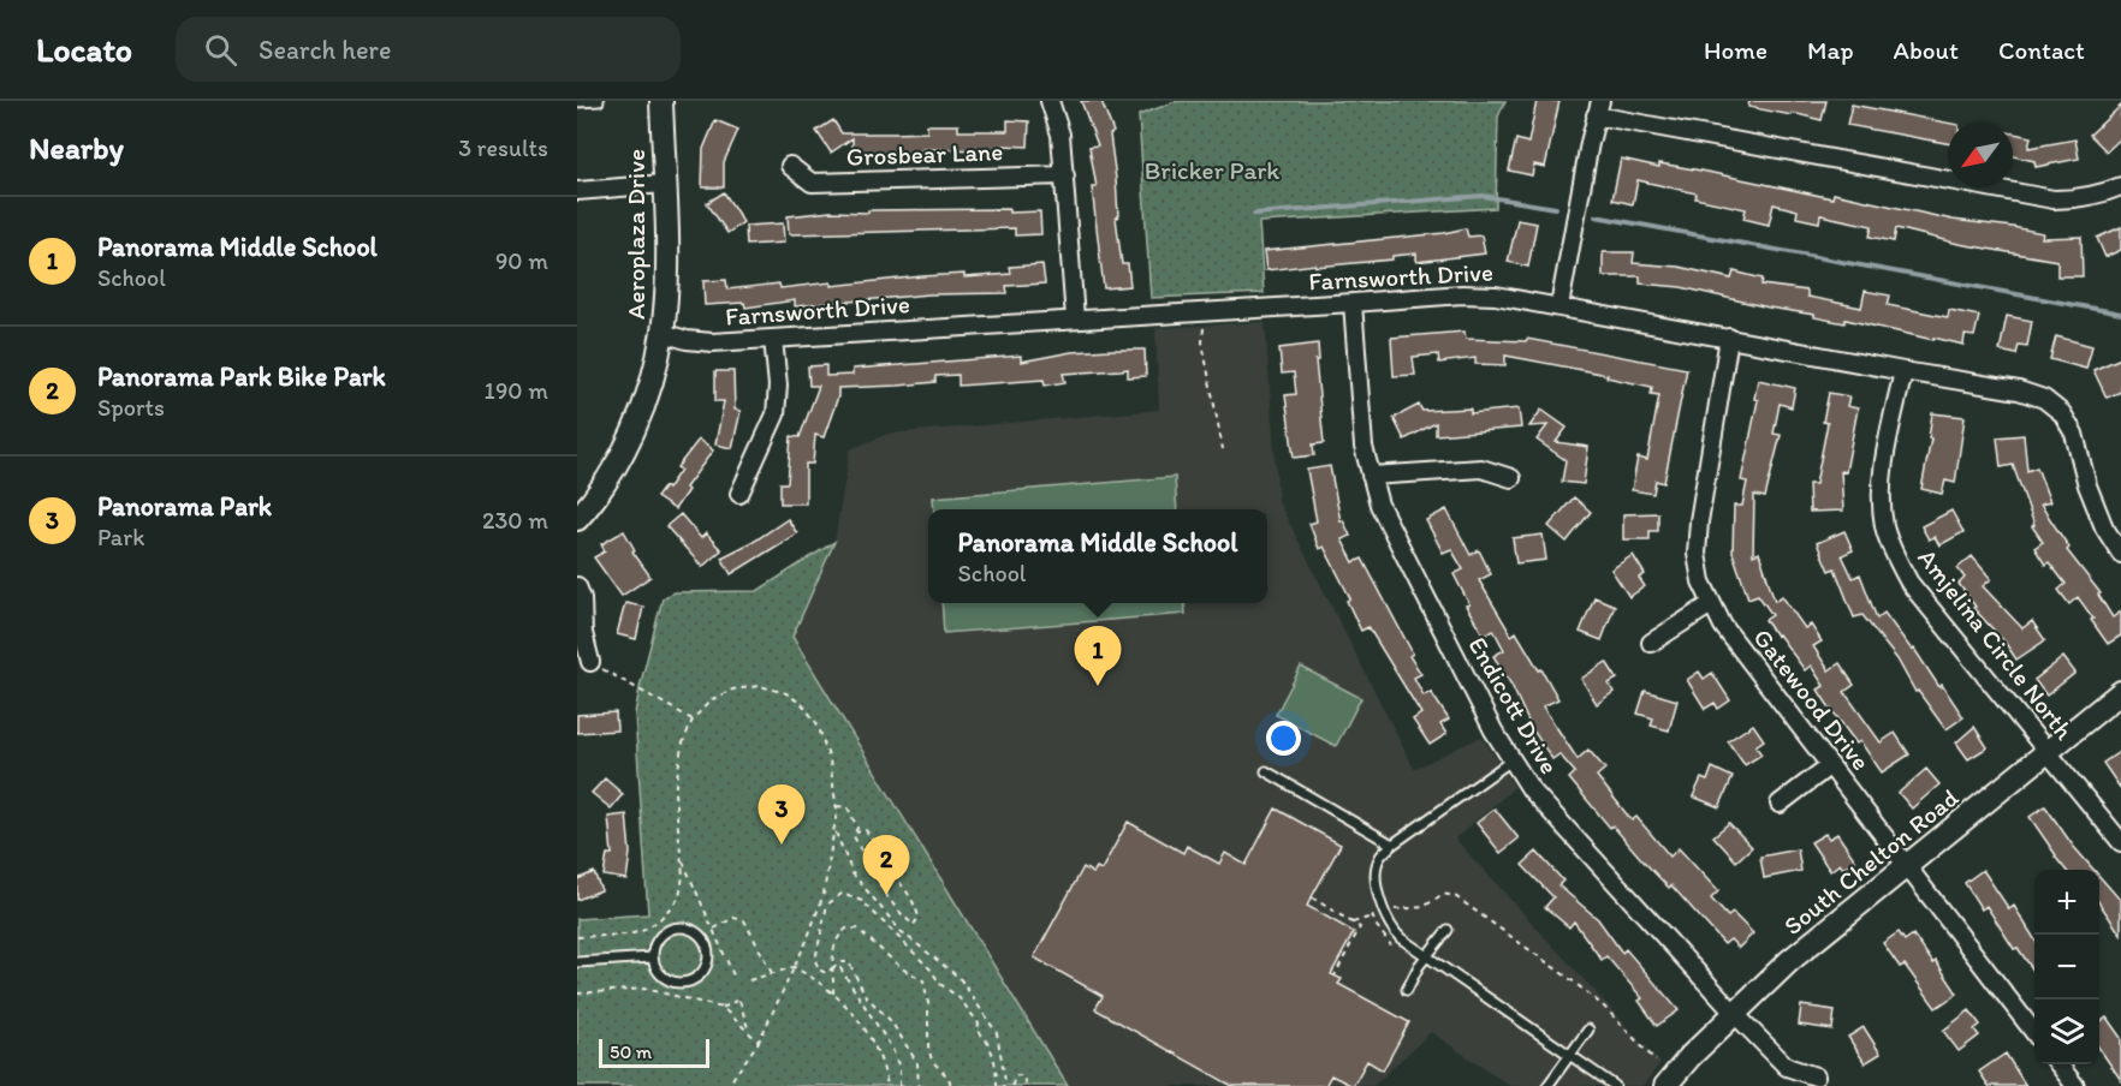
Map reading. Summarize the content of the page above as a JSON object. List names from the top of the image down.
{
  "streets": {
    "main road": ["Aeroplaza Drive", "South Chelton Road"],
    "street": [
      "Grosbear Lane",
      "Farnsworth Drive",
      "Amjelina Circle North",
      "Gatewood Drive",
      "Endicott Drive"
    ]
  },
  "crossings": [
    ["Aeroplaza Drive", "Farnsworth Drive"],
    ["Farnsworth Drive", "Amjelina Circle North"],
    ["Farnsworth Drive", "Gatewood Drive"],
    ["Farnsworth Drive", "Endicott Drive"],
    ["Amjelina Circle North", "South Chelton Road"],
    ["Gatewood Drive", "South Chelton Road"],
    ["Endicott Drive", "South Chelton Road"]
  ],
  "parks": ["Bricker Park"],
  "scale_bar": "50 m",
  "north": "bottom left",
  "page": {
    "header": "Locato",
    "search": "Search here",
    "nav": [
      "Home",
      "Map",
      "About",
      "Contact"
    ],
    "heading": ["Nearby", "3 results"],
    "list": [
      {
        "mark": "1",
        "name": "Panorama Middle School",
        "note": "School",
        "value": "90 m"
      },
      {
        "mark": "2",
        "name": "Panorama Park Bike Park",
        "note": "Sports",
        "value": "190 m"
      },
      {
        "mark": "3",
        "name": "Panorama Park",
        "note": "Park",
        "value": "230 m"
      }
    ],
    "popup": ["Panorama Middle School", "School"],
    "pins": ["1", "3", "2"],
    "map_buttons": ["+", "−"],
    "scale": "50 m"
  }
}
